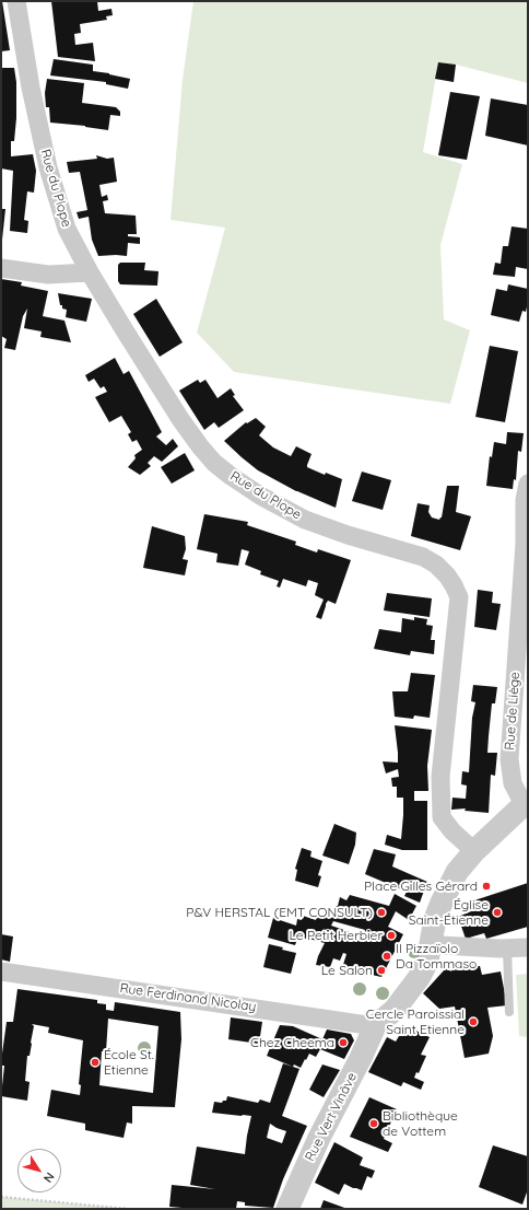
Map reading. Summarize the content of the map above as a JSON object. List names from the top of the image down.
{
  "streets": {
    "street": [
      "Rue du Plope",
      "Rue de Liège",
      "Rue Ferdinand Nicolay",
      "Rue Vert Vinâve"
    ]
  },
  "crossings": [
    ["Rue Ferdinand Nicolay", "Rue Vert Vinâve"]
  ],
  "places": [
    "Place Gilles Gérard",
    "P&V HERSTAL (EMT CONSULT)",
    "Église Saint-Étienne",
    "Le Petit Herbier",
    "Il Pizzaïolo Da Tommaso",
    "Le Salon",
    "Cercle Paroissial Saint Etienne",
    "Chez Cheema",
    "École St. Etienne",
    "Bibliothèque de Vottem"
  ],
  "north": "bottom right"
}
